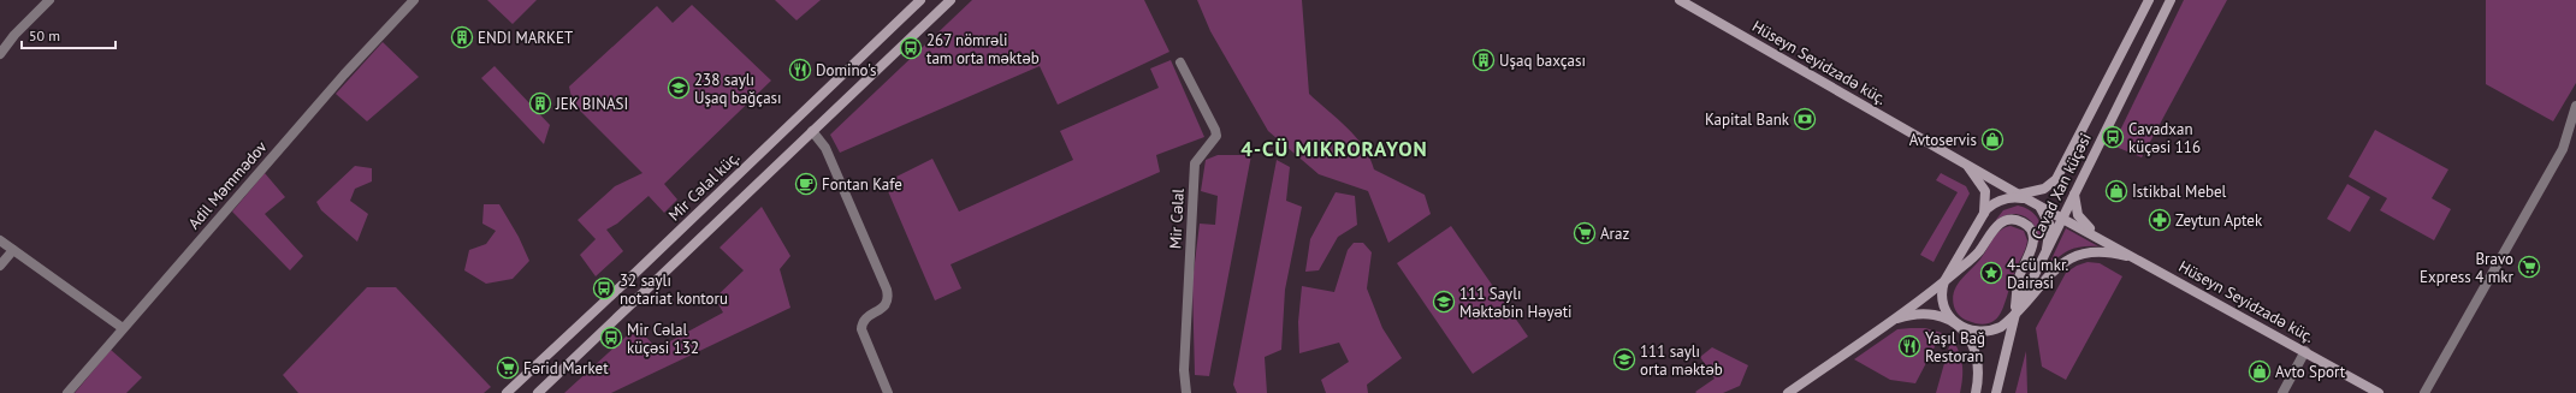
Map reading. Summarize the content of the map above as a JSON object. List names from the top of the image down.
{
  "streets": {
    "street": [
      "Hüseyn Seyidzadə küç.",
      "Adil Məmmədov",
      "Mir Cəlal küç.",
      "Cavad Xan küçəsi",
      "Mir Cəlal"
    ]
  },
  "crossings": [
    ["Hüseyn Seyidzadə küç.", "Cavad Xan küçəsi"]
  ],
  "districts": ["4-CÜ MIKRORAYON"],
  "places": {
    "building": ["ENDI MARKET", "Uşaq baxçası", "JEK BINASI"],
    "bus stop": [
      "267 nömrəli tam orta məktəb",
      "Cavadxan küçəsi 116",
      "32 saylı notariat kontoru",
      "Mir Cəlal küçəsi 132"
    ],
    "restaurant": ["Domino's", "Yaşıl Bağ Restoran"],
    "school or university": ["238 saylı Uşaq bağçası", "111 Saylı Məktəbin Həyəti", "111 saylı orta məktəb"],
    "bank": ["Kapital Bank"],
    "shop": ["Avtoservis", "İstikbal Mebel", "Avto Sport"],
    "cafe": ["Fontan Kafe"],
    "pharmacy": ["Zeytun Aptek"],
    "supermarket": ["Araz", "Bravo Express 4 mkr", "Fərid Market"],
    "place": ["4-cü mkr. Dairəsi"]
  },
  "scale_bar": "50 m"
}
